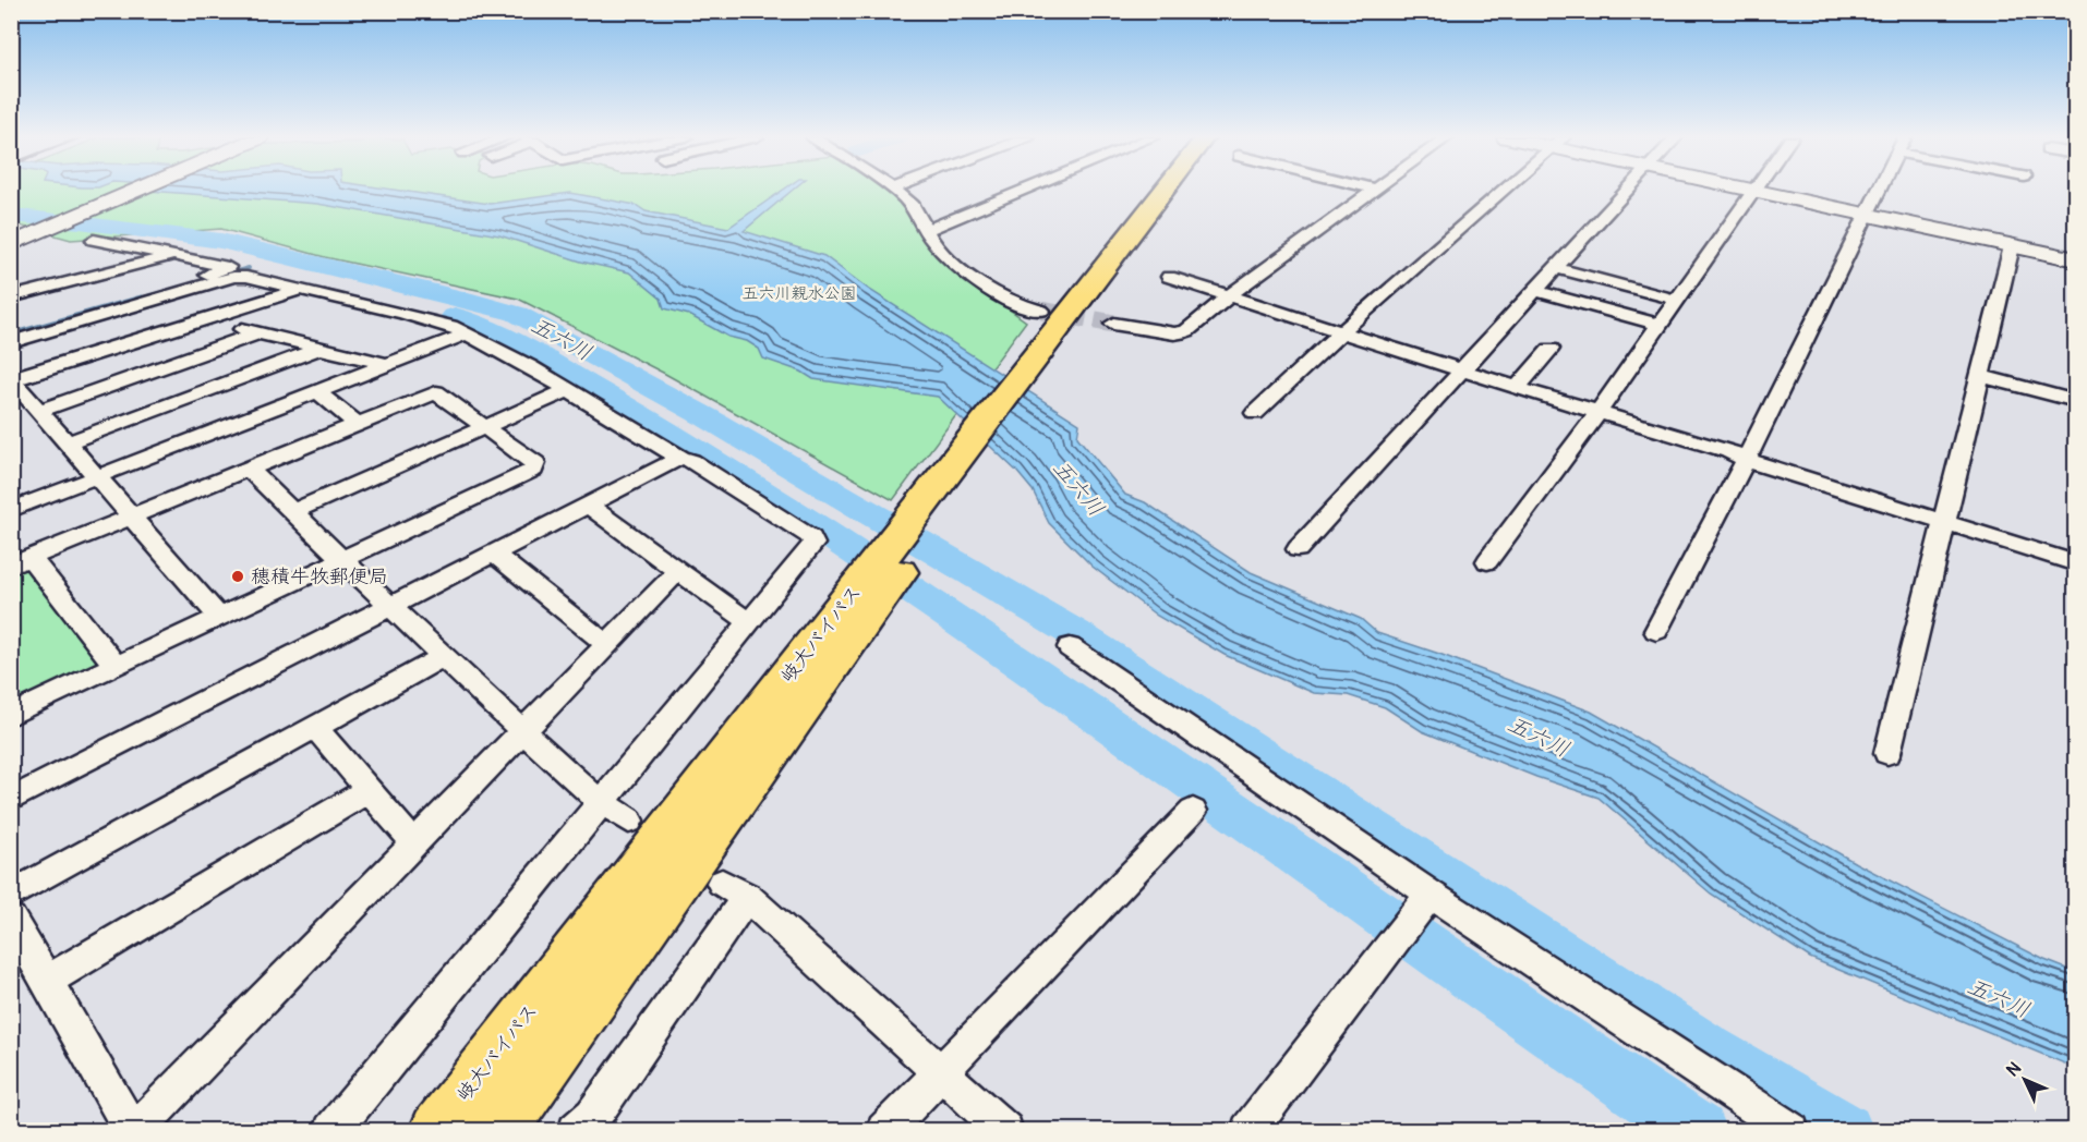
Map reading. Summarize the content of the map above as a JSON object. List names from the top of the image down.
{
  "streets": {
    "highway": ["岐大バイパス"]
  },
  "water": ["五六川"],
  "parks": ["五六川親水公園"],
  "places": ["穂積牛牧郵便局"],
  "north": "top left"
}
